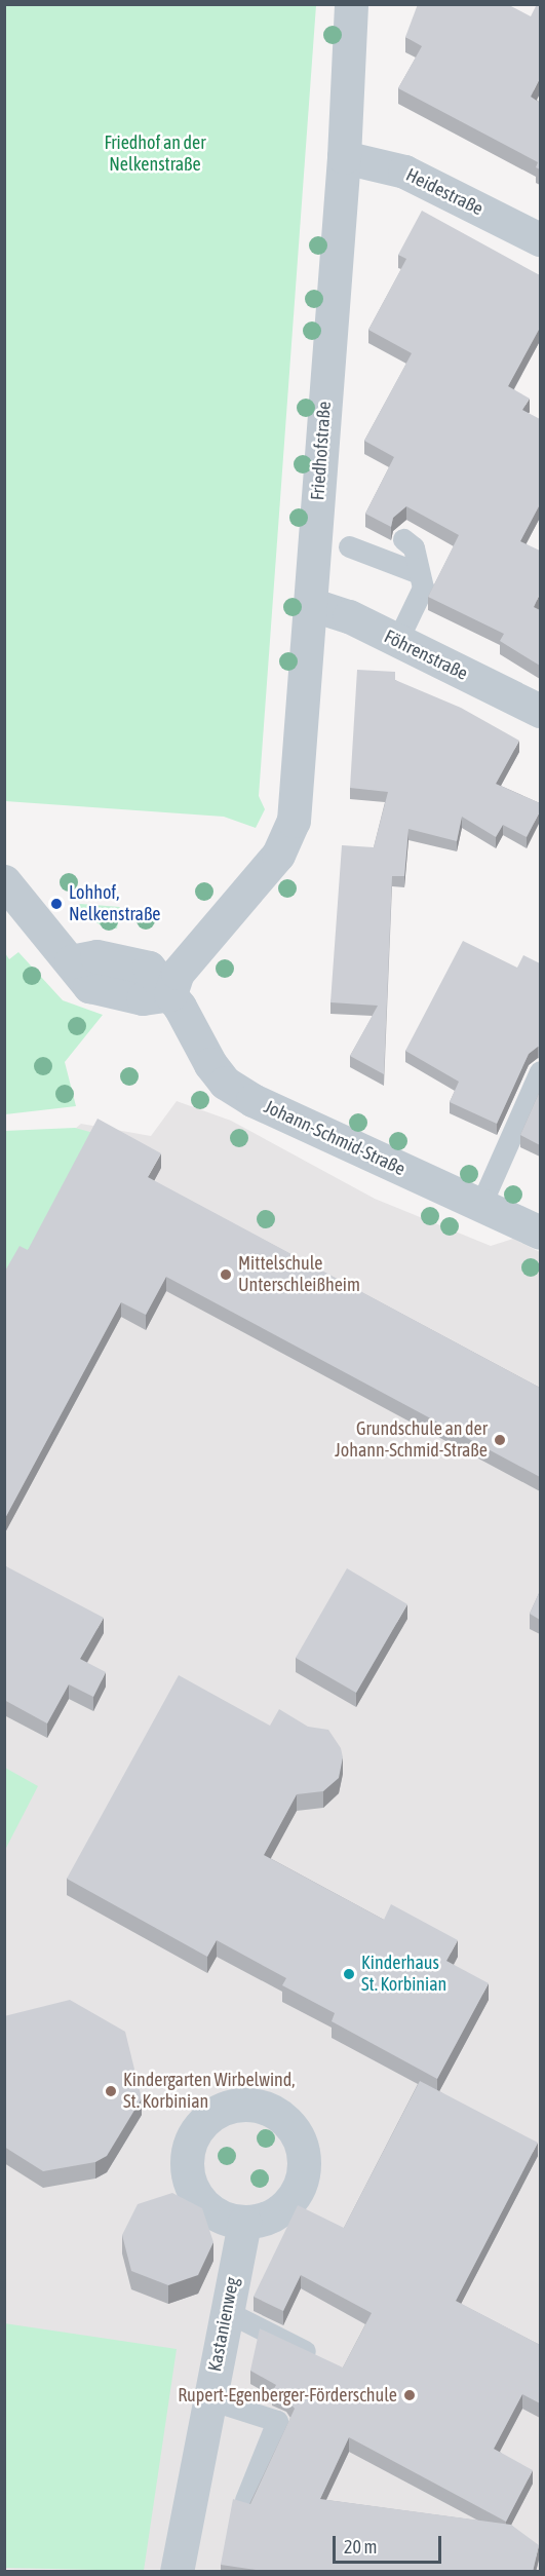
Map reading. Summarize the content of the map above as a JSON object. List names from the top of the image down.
{
  "streets": {
    "street": [
      "Heidestraße",
      "Friedhofstraße",
      "Föhrenstraße",
      "Johann-Schmid-Straße",
      "Kastanienweg"
    ]
  },
  "crossings": [
    ["Heidestraße", "Friedhofstraße"],
    ["Friedhofstraße", "Föhrenstraße"],
    ["Friedhofstraße", "Johann-Schmid-Straße"]
  ],
  "parks": ["Friedhof an der Nelkenstraße"],
  "places": [
    "Lohhof, Nelkenstraße",
    "Mittelschule Unterschleißheim",
    "Grundschule an der Johann-Schmid-Straße",
    "Kinderhaus St. Korbinian",
    "Kindergarten Wirbelwind, St. Korbinian",
    "Rupert-Egenberger-Förderschule"
  ],
  "scale_bar": "20 m"
}
